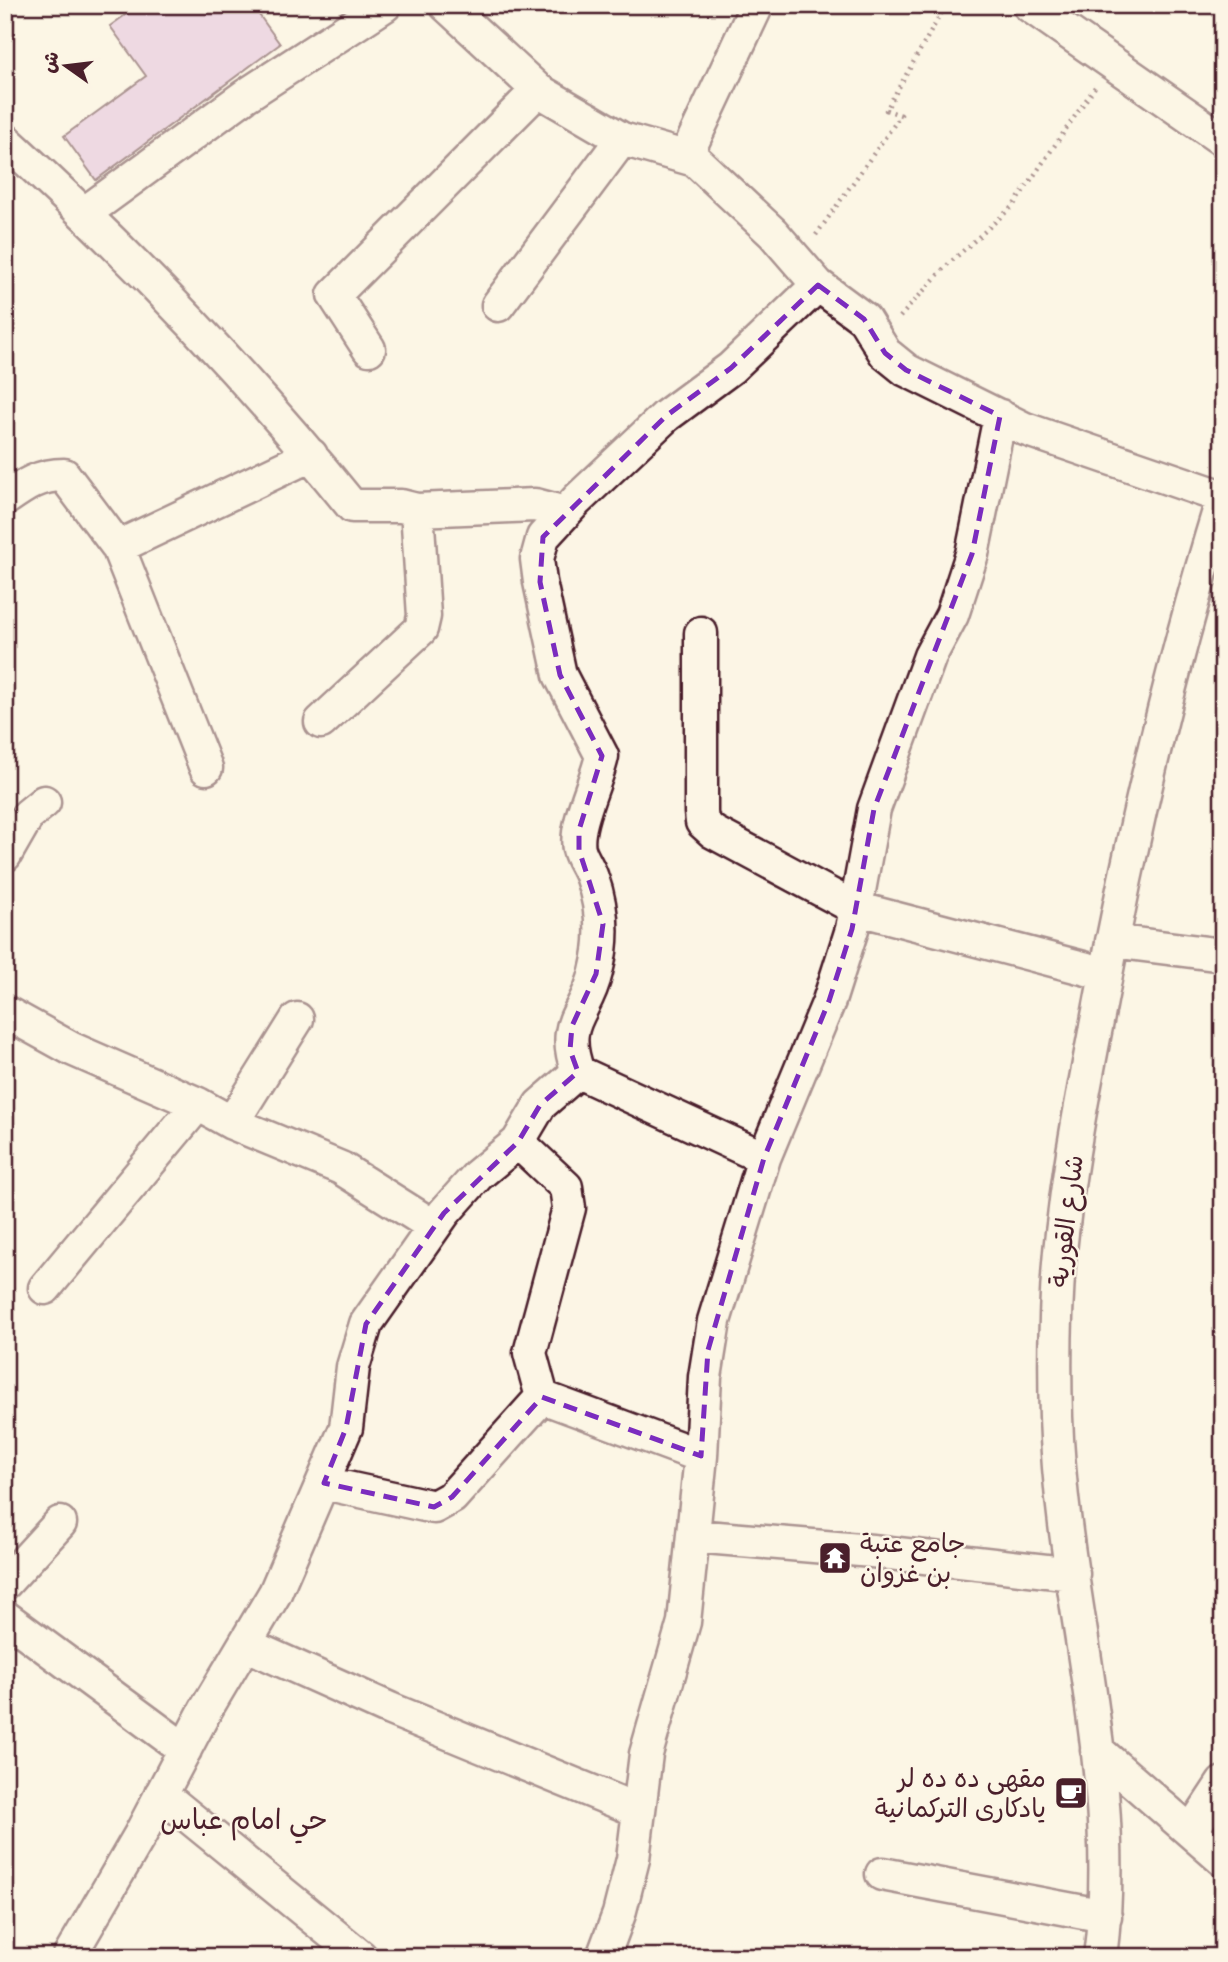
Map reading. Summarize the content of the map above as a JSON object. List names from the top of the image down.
{
  "streets": {
    "street": ["شارع القورية"]
  },
  "districts": ["حي امام عباس"],
  "places": {
    "temple": ["جامع عتبة بن غزوان"],
    "cafe": ["مقهى ده ده لر يادكارى التركمانية"]
  },
  "north": "left"
}
